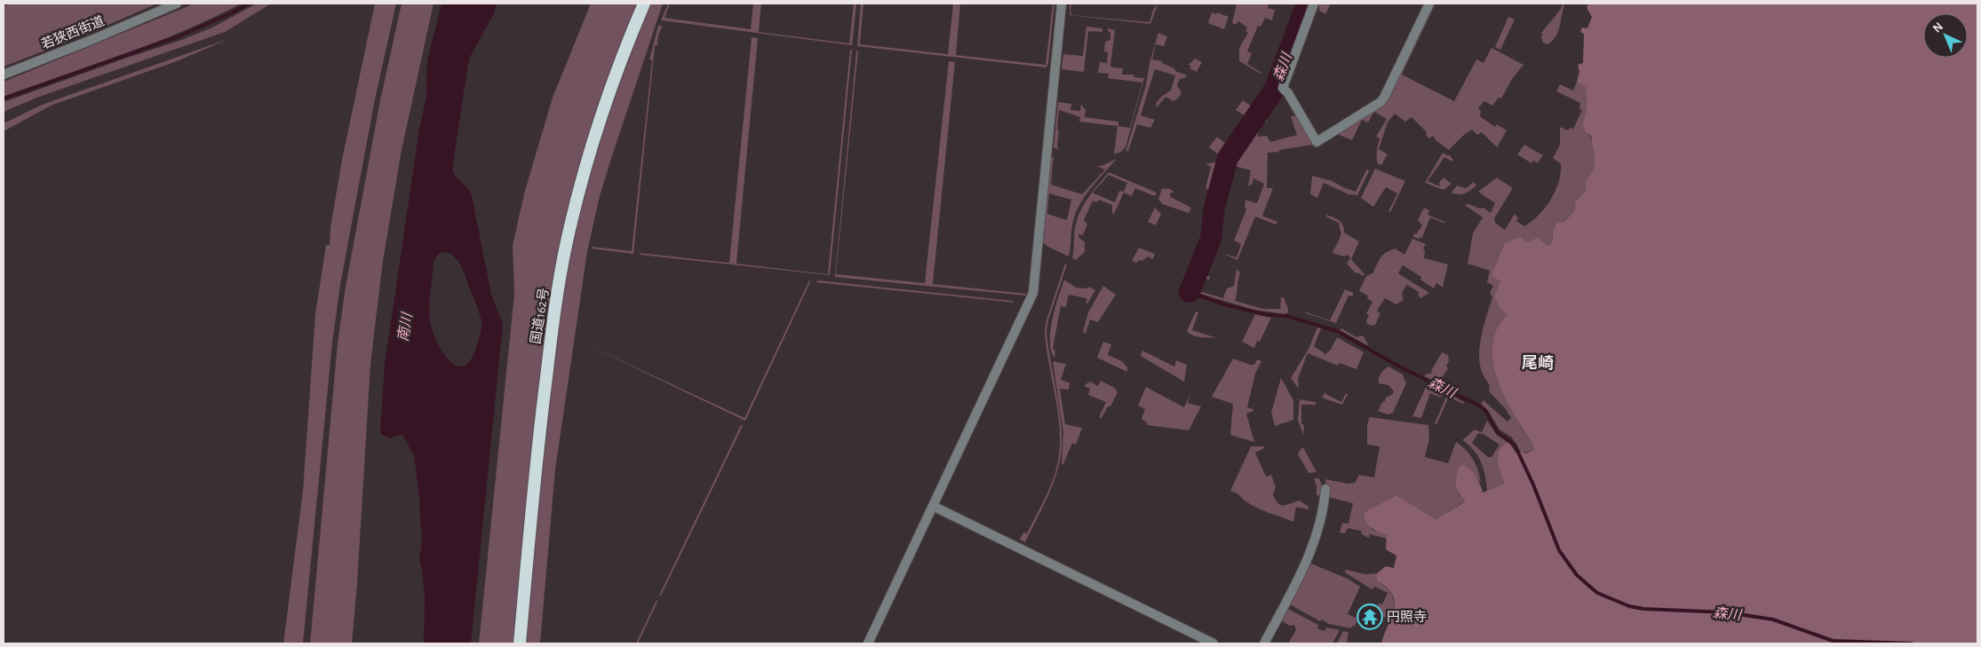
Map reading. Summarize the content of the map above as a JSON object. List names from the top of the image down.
{
  "streets": {
    "highway": ["国道162号"],
    "street": ["若狭西街道"]
  },
  "districts": ["尾崎"],
  "water": ["森川", "南川"],
  "places": {
    "temple": ["円照寺"]
  },
  "north": "top left"
}
